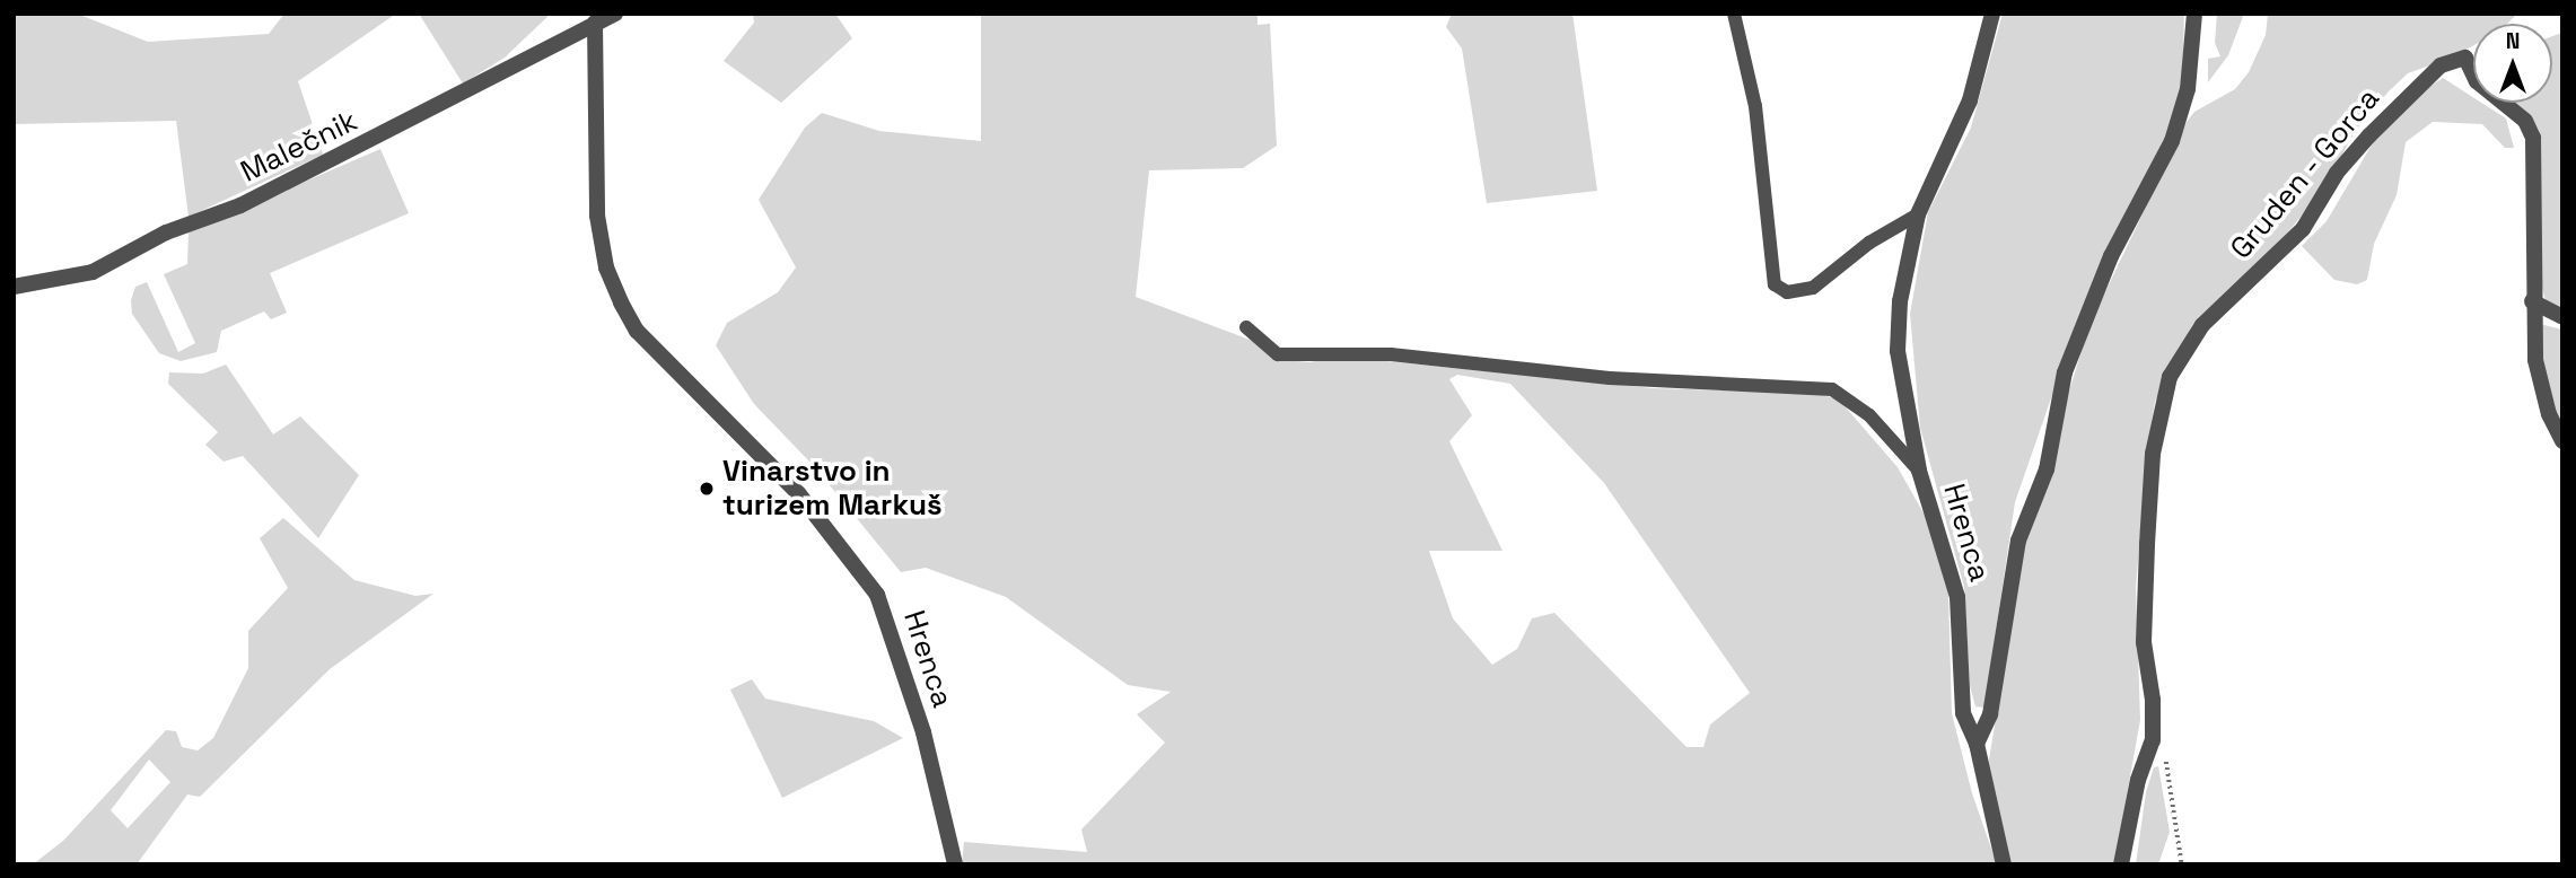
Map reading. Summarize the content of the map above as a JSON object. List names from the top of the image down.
{
  "streets": {
    "street": ["Malečnik", "Gruden - Gorca", "Hrenca"]
  },
  "crossings": [
    ["Malečnik", "Hrenca"]
  ],
  "places": ["Vinarstvo in turizem Markuš"],
  "north": "top"
}
